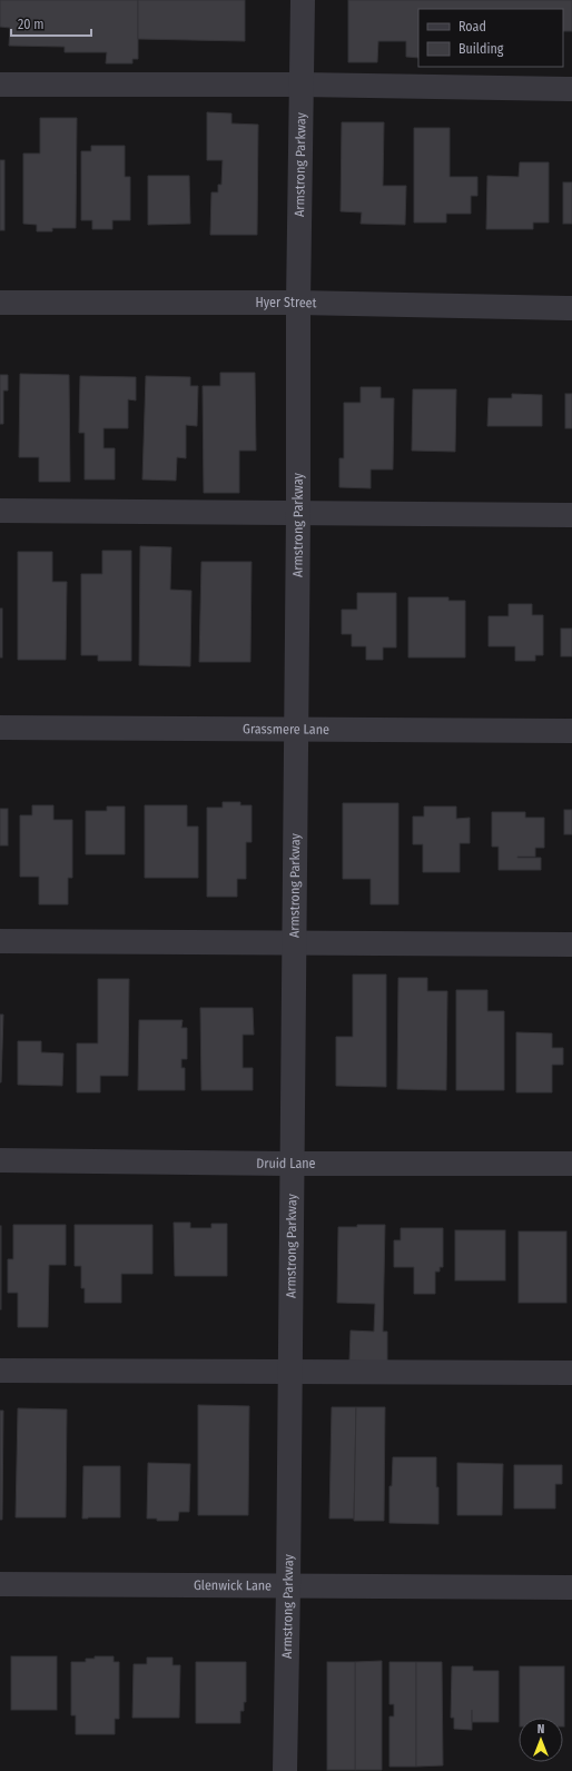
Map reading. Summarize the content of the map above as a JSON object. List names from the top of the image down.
{
  "streets": {
    "street": [
      "Armstrong Parkway",
      "Hyer Street",
      "Grassmere Lane",
      "Druid Lane",
      "Glenwick Lane"
    ]
  },
  "crossings": [
    ["Armstrong Parkway", "Hyer Street"],
    ["Armstrong Parkway", "Grassmere Lane"],
    ["Armstrong Parkway", "Druid Lane"],
    ["Armstrong Parkway", "Glenwick Lane"]
  ],
  "legend": ["Road", "Building"],
  "scale_bar": "20 m",
  "north": "top"
}
